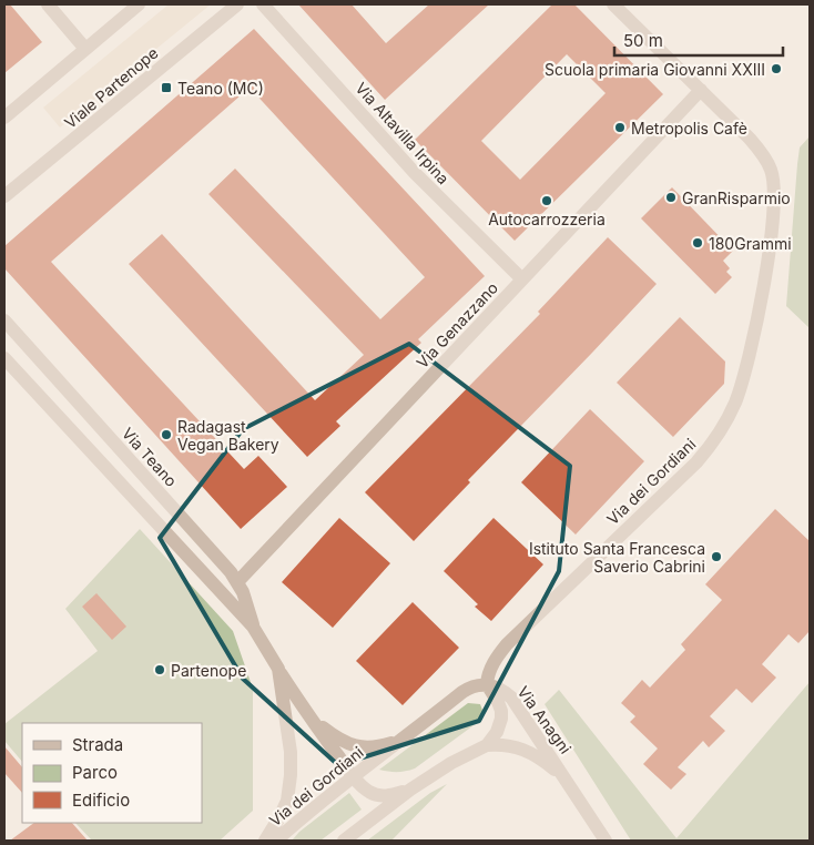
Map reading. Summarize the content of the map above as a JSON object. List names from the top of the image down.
{
  "streets": {
    "street": [
      "Viale Partenope",
      "Via Altavilla Irpina",
      "Via Genazzano",
      "Via Teano",
      "Via dei Gordiani",
      "Via Anagni"
    ]
  },
  "crossings": [
    ["Via Altavilla Irpina", "Via Genazzano"],
    ["Via Genazzano", "Via Teano"],
    ["Via Genazzano", "Via dei Gordiani"],
    ["Via dei Gordiani", "Via Anagni"]
  ],
  "places": {
    "other": [
      "Scuola primaria Giovanni XXIII",
      "Metropolis Cafè",
      "GranRisparmio",
      "Autocarrozzeria",
      "180Grammi",
      "Radagast Vegan Bakery",
      "Istituto Santa Francesca Saverio Cabrini",
      "Partenope"
    ],
    "transit": ["Teano (MC)"]
  },
  "legend": ["Strada", "Parco", "Edificio"],
  "scale_bar": "50 m"
}
